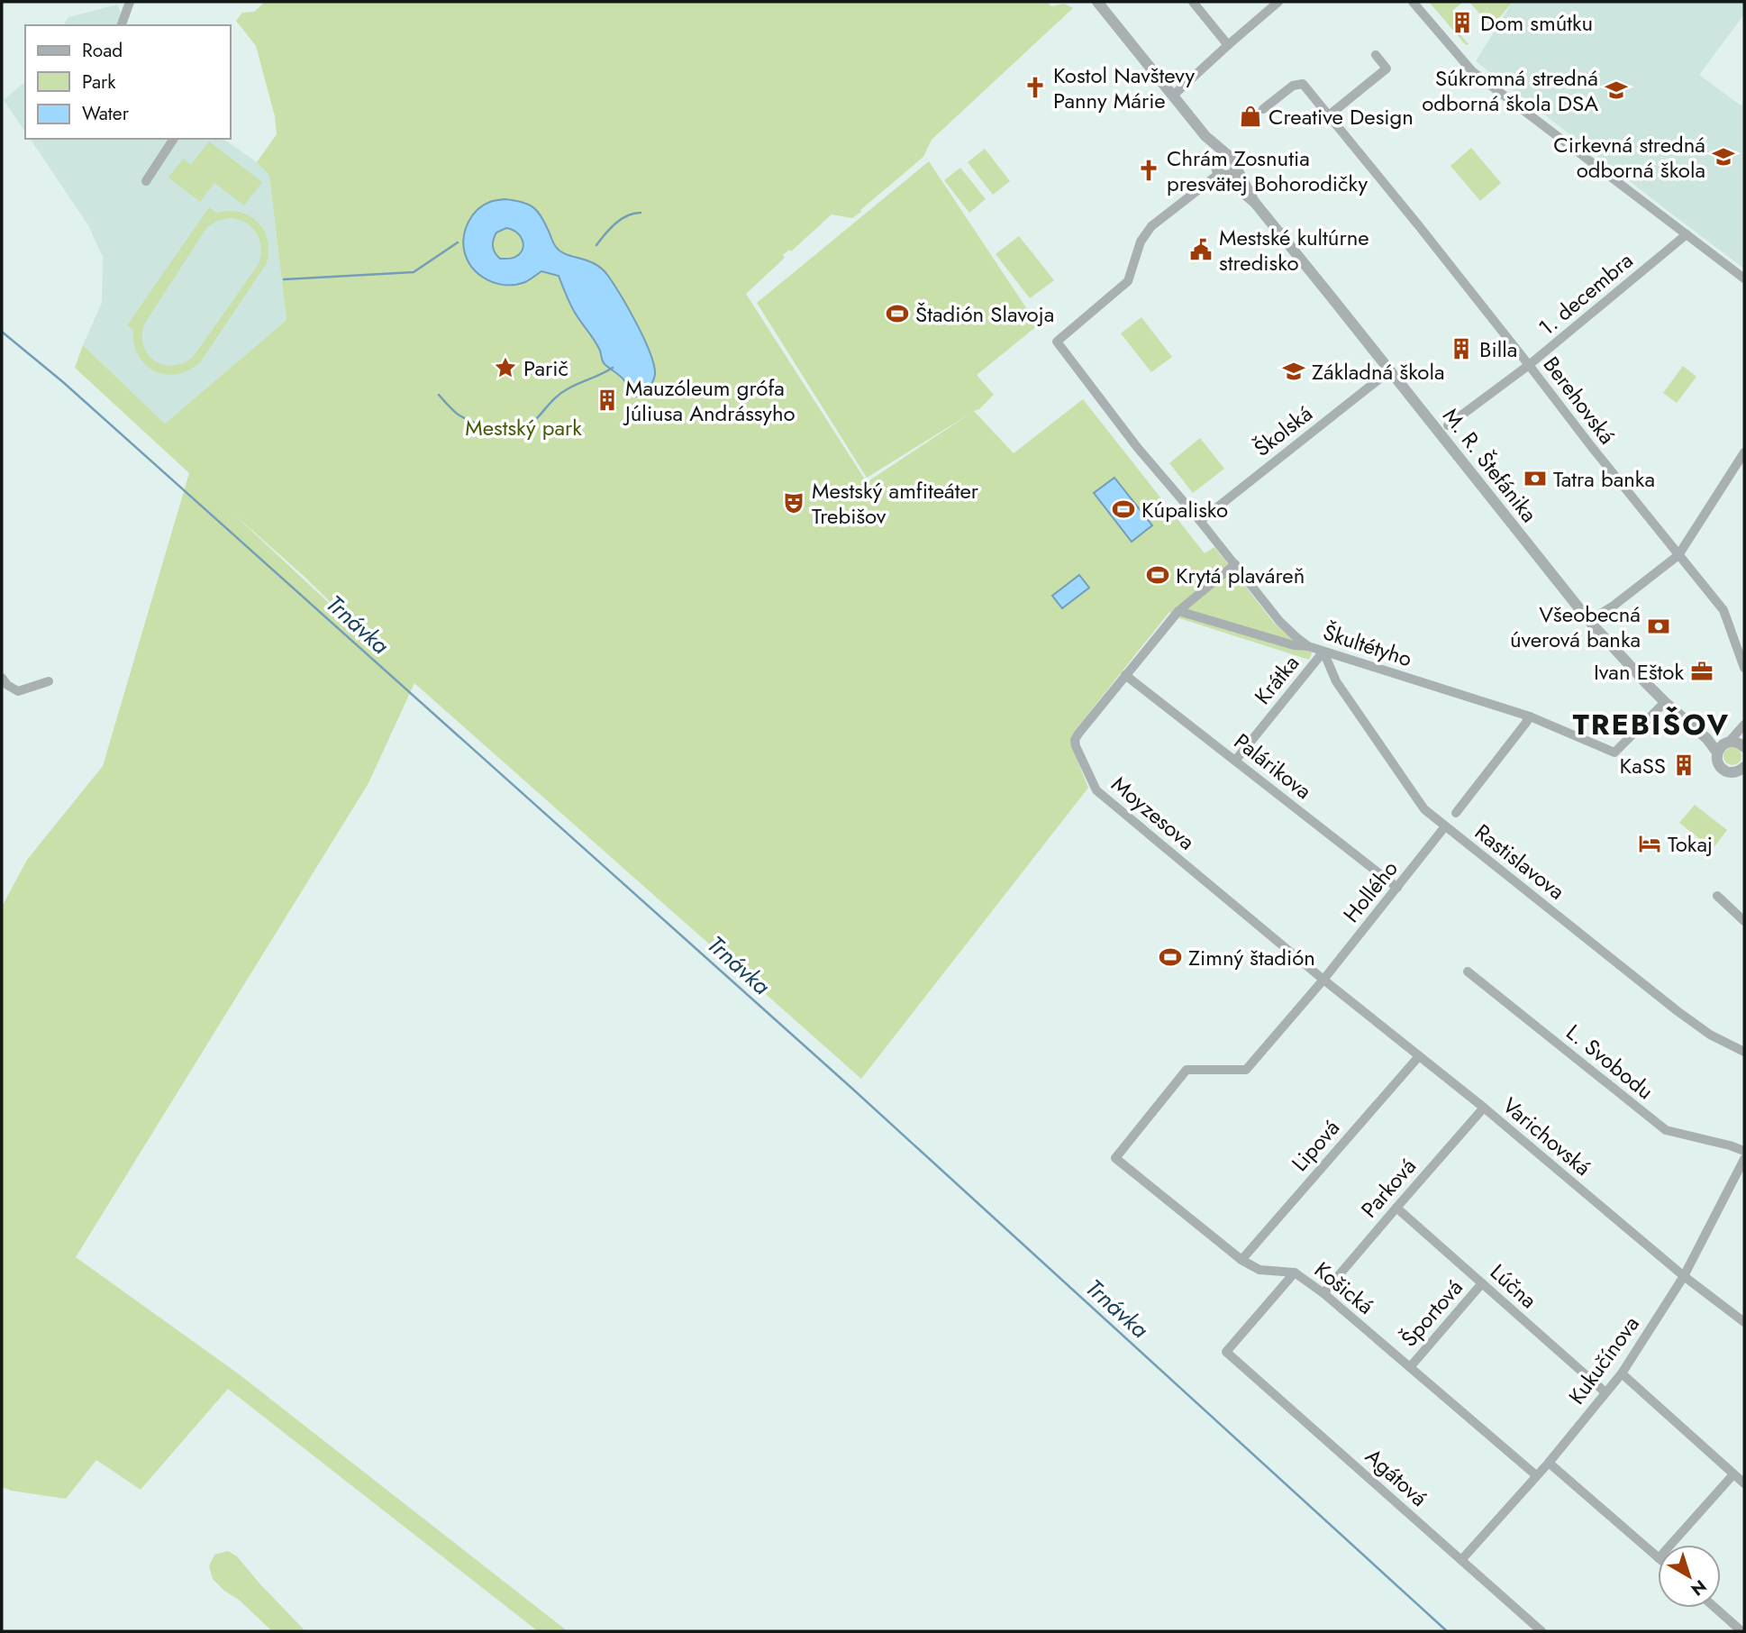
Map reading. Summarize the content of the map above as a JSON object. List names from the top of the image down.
{
  "streets": {
    "street": [
      "1. decembra",
      "Berehovská",
      "Školská",
      "M. R. Štefánika",
      "Škultétyho",
      "Krátka",
      "Palárikova",
      "Moyzesova",
      "Rastislavova",
      "Hollého",
      "L. Svobodu",
      "Varichovská",
      "Lipová",
      "Parková",
      "Lúčna",
      "Košická",
      "Športová",
      "Kukučínova",
      "Agátová"
    ]
  },
  "crossings": [
    ["1. decembra", "Berehovská"],
    ["Školská", "M. R. Štefánika"],
    ["Školská", "Škultétyho"],
    ["M. R. Štefánika", "Škultétyho"],
    ["Škultétyho", "Krátka"],
    ["Škultétyho", "Moyzesova"],
    ["Škultétyho", "Rastislavova"],
    ["Krátka", "Palárikova"],
    ["Krátka", "Rastislavova"],
    ["Palárikova", "Moyzesova"],
    ["Palárikova", "Hollého"],
    ["Moyzesova", "Hollého"],
    ["Moyzesova", "Varichovská"],
    ["Rastislavova", "Hollého"],
    ["Hollého", "Varichovská"],
    ["Hollého", "Košická"],
    ["Varichovská", "Lipová"],
    ["Varichovská", "Parková"],
    ["Varichovská", "Kukučínova"],
    ["Lipová", "Košická"],
    ["Parková", "Lúčna"],
    ["Parková", "Košická"],
    ["Lúčna", "Športová"],
    ["Lúčna", "Kukučínova"],
    ["Košická", "Športová"],
    ["Košická", "Kukučínova"],
    ["Košická", "Agátová"],
    ["Kukučínova", "Agátová"]
  ],
  "districts": ["TREBIŠOV"],
  "water": ["Trnávka"],
  "parks": ["Mestský park"],
  "places": {
    "building": [
      "Dom smútku",
      "Billa",
      "Mauzóleum grófa Júliusa Andrássyho",
      "KaSS"
    ],
    "church": ["Kostol Navštevy Panny Márie", "Chrám Zosnutia presvätej Bohorodičky"],
    "school or university": ["Súkromná stredná odborná škola DSA", "Cirkevná stredná odborná škola", "Základná škola"],
    "shop": ["Creative Design"],
    "public building": ["Mestské kultúrne stredisko"],
    "sports": [
      "Štadión Slavoja",
      "Kúpalisko",
      "Krytá plaváreň",
      "Zimný štadión"
    ],
    "place": ["Parič"],
    "bank": ["Tatra banka", "Všeobecná úverová banka"],
    "theatre": ["Mestský amfiteáter Trebišov"],
    "office": ["Ivan Eštok"],
    "hotel": ["Tokaj"]
  },
  "legend": ["Road", "Park", "Water"],
  "north": "bottom right"
}
